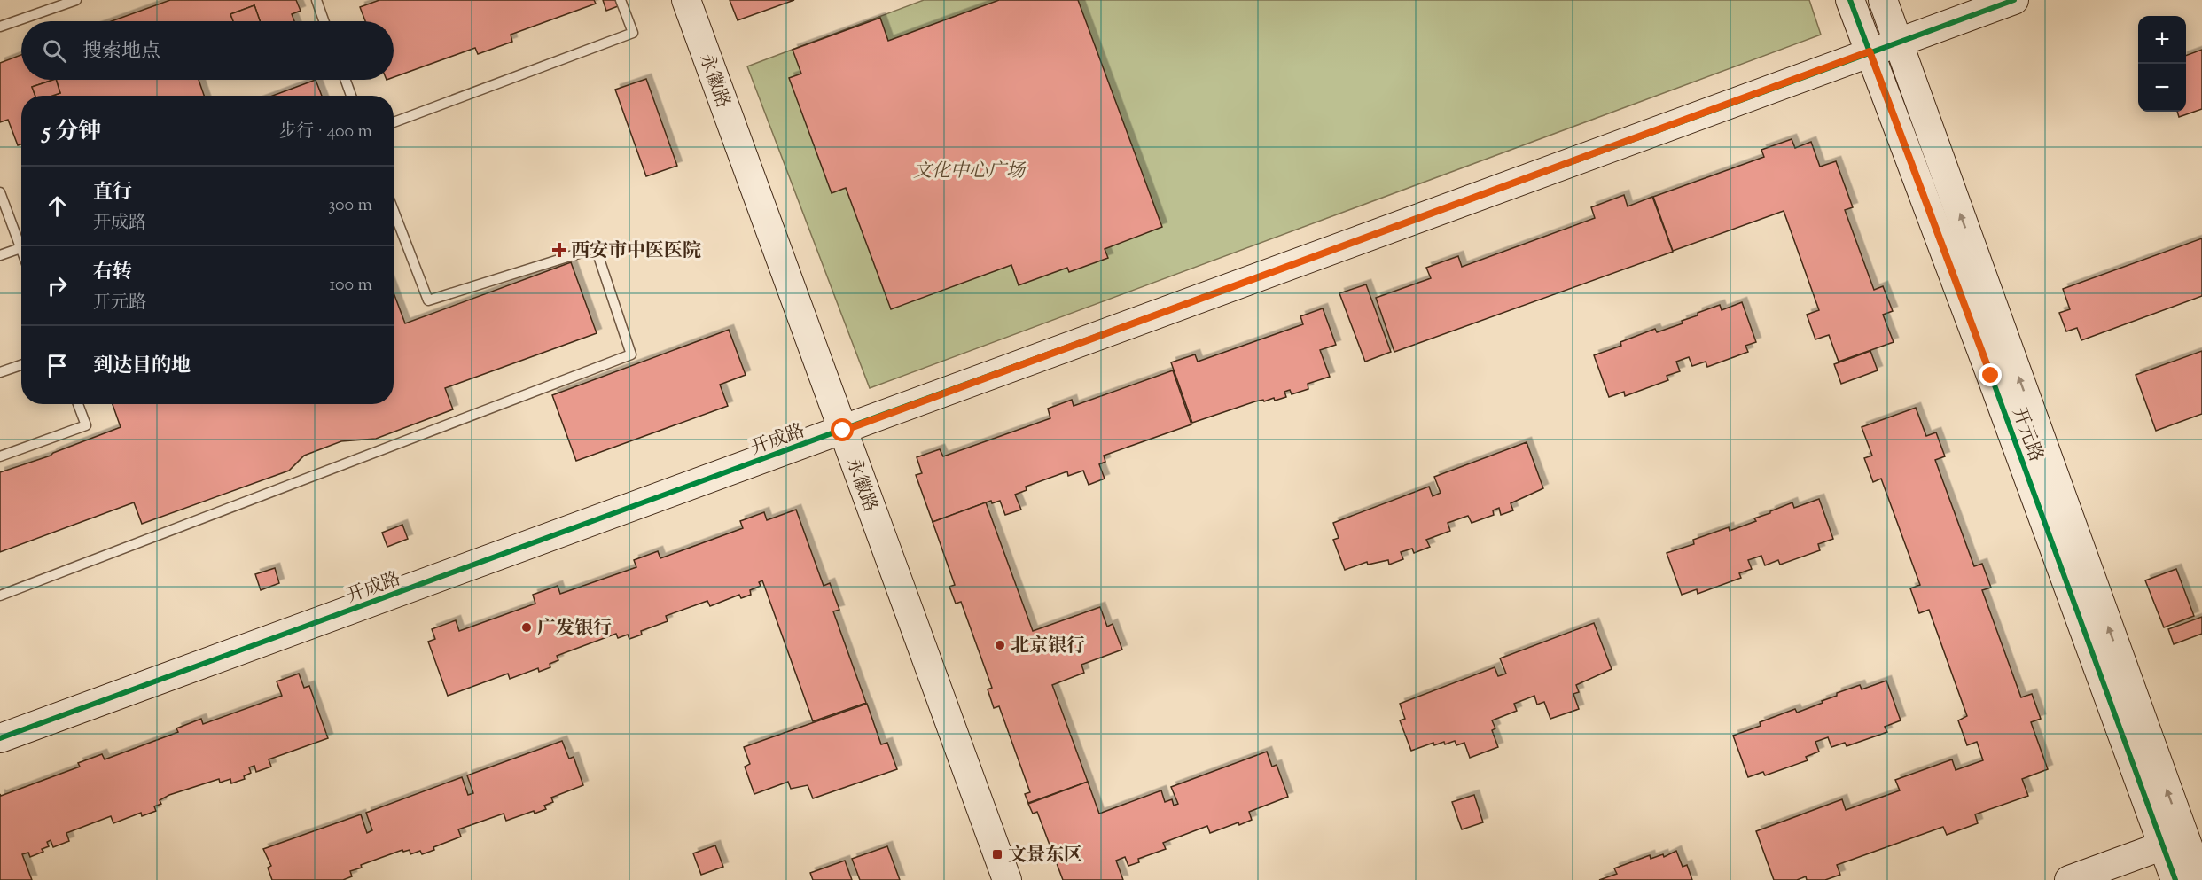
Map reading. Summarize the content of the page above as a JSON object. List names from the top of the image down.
{
  "streets": {
    "street": ["永徽路", "开元路", "开成路"]
  },
  "crossings": [
    ["永徽路", "开成路"],
    ["开元路", "开成路"]
  ],
  "parks": ["文化中心广场"],
  "places": {
    "health": ["西安市中医医院"],
    "other": ["广发银行", "北京银行"],
    "transit": ["文景东区"]
  },
  "page": {
    "map_buttons": ["+", "−"],
    "search": "搜索地点",
    "heading": ["5 分钟", "步行 · 400 m"],
    "list": [
      ["直行", "开成路", "300 m"],
      ["右转", "开元路", "100 m"],
      "到达目的地"
    ]
  }
}
